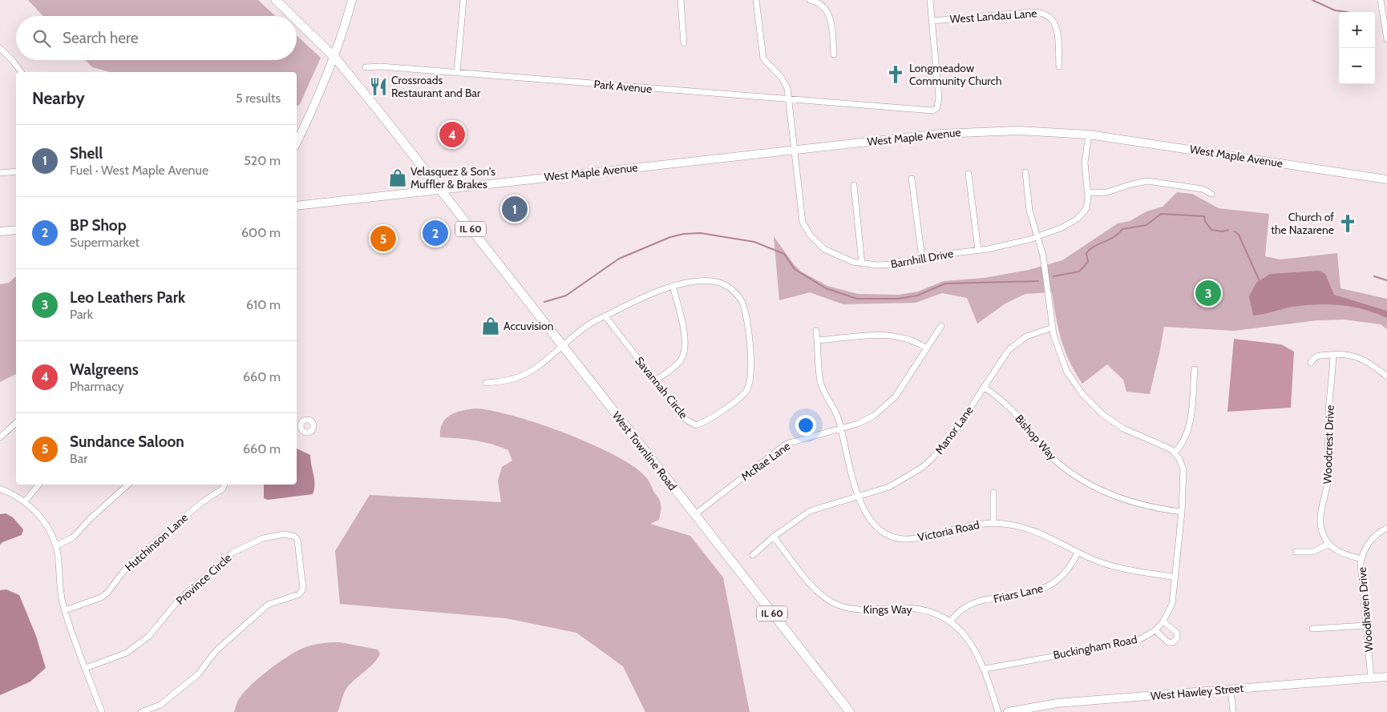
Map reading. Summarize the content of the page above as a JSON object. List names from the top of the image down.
{
  "streets": {
    "main road": [
      "West Maple Avenue",
      "IL 60",
      "West Townline Road",
      "West Hawley Street"
    ],
    "street": [
      "West Landau Lane",
      "Park Avenue",
      "Barnhill Drive",
      "Savannah Circle",
      "Manor Lane",
      "Bishop Way",
      "Woodcrest Drive",
      "McRae Lane",
      "Victoria Road",
      "Hutchinson Lane",
      "Province Circle",
      "Friars Lane",
      "Kings Way",
      "Woodhaven Drive",
      "Buckingham Road"
    ]
  },
  "crossings": [
    ["West Landau Lane", "Park Avenue"],
    ["Park Avenue", "Barnhill Drive"],
    ["West Maple Avenue", "IL 60"],
    ["West Maple Avenue", "Barnhill Drive"],
    ["West Maple Avenue", "West Townline Road"],
    ["IL 60", "West Townline Road"],
    ["Savannah Circle", "West Townline Road"],
    ["Manor Lane", "Bishop Way"],
    ["Manor Lane", "Victoria Road"],
    ["Manor Lane", "Kings Way"],
    ["Bishop Way", "Buckingham Road"],
    ["West Townline Road", "McRae Lane"],
    ["McRae Lane", "Victoria Road"],
    ["Victoria Road", "Friars Lane"],
    ["Victoria Road", "Buckingham Road"],
    ["Friars Lane", "Kings Way"],
    ["Kings Way", "Buckingham Road"],
    ["Woodhaven Drive", "West Hawley Street"]
  ],
  "places": {
    "church": ["Longmeadow Community Church", "Church of the Nazarene"],
    "restaurant": ["Crossroads Restaurant and Bar"],
    "shop": ["Velasquez & Son's Muffler & Brakes", "Accuvision"]
  },
  "page": {
    "map_buttons": ["+", "−"],
    "search": "Search here",
    "heading": ["Nearby", "5 results"],
    "pins": [
      "4",
      "1",
      "2",
      "5",
      "3"
    ],
    "list": [
      {
        "mark": "1",
        "name": "Shell",
        "note": "Fuel · West Maple Avenue",
        "value": "520 m"
      },
      {
        "mark": "2",
        "name": "BP Shop",
        "note": "Supermarket",
        "value": "600 m"
      },
      {
        "mark": "3",
        "name": "Leo Leathers Park",
        "note": "Park",
        "value": "610 m"
      },
      {
        "mark": "4",
        "name": "Walgreens",
        "note": "Pharmacy",
        "value": "660 m"
      },
      {
        "mark": "5",
        "name": "Sundance Saloon",
        "note": "Bar",
        "value": "660 m"
      }
    ]
  }
}
